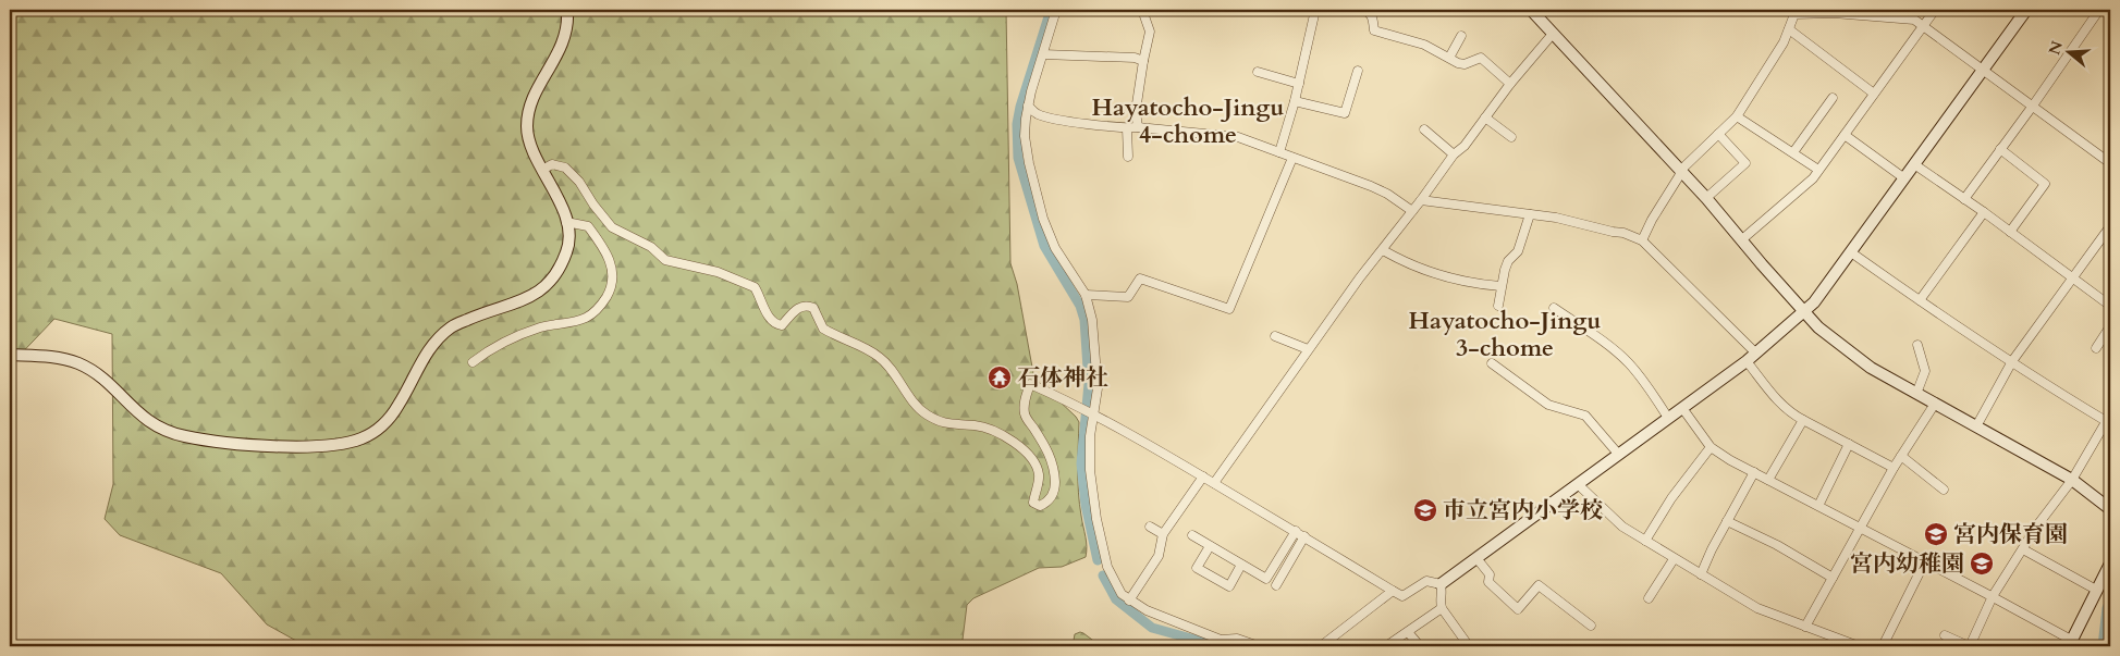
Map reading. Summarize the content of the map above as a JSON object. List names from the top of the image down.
{
  "districts": ["Hayatocho-Jingu 4-chome", "Hayatocho-Jingu 3-chome"],
  "places": {
    "temple": ["石体神社"],
    "school or university": ["市立宮内小学校", "宮内保育園", "宮内幼稚園"]
  },
  "north": "left"
}
